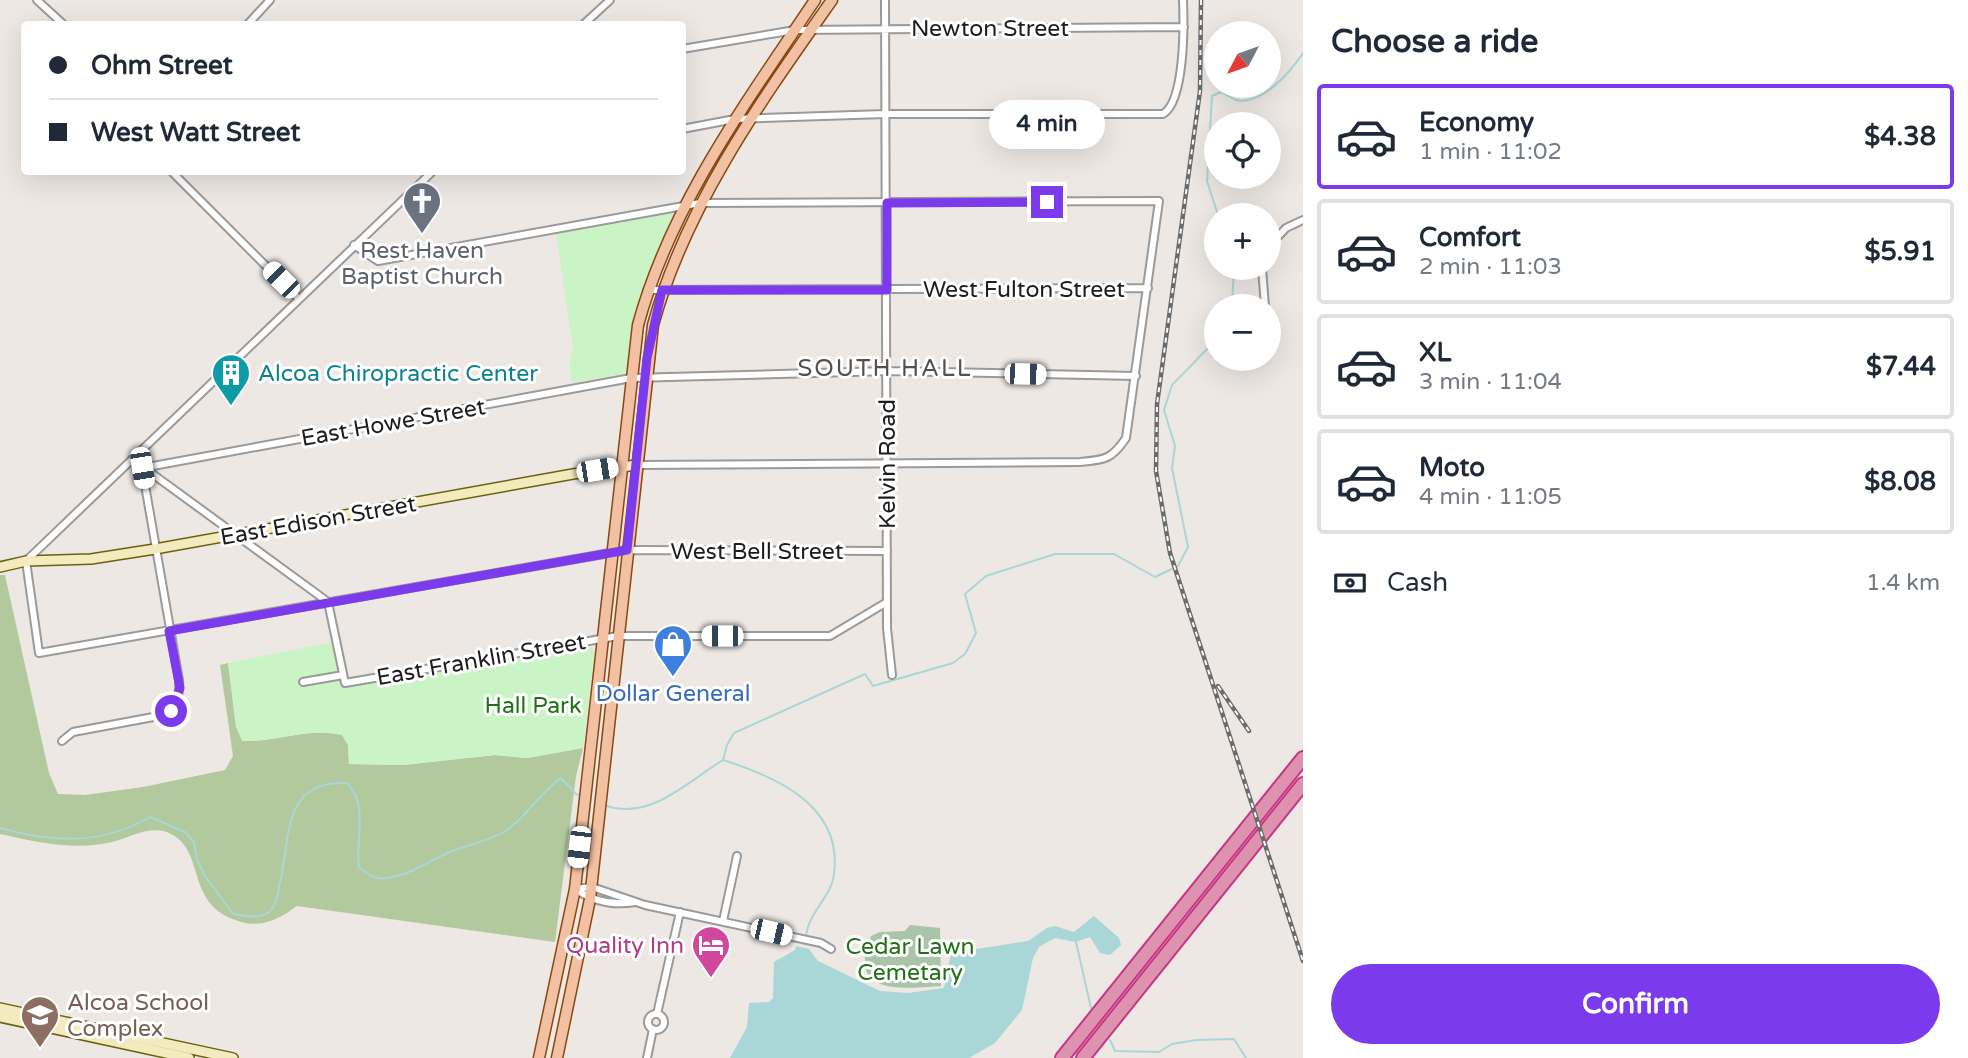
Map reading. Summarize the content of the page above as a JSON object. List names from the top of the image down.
{
  "streets": {
    "street": [
      "Newton Street",
      "West Fulton Street",
      "East Howe Street",
      "Kelvin Road",
      "East Edison Street",
      "West Bell Street",
      "East Franklin Street"
    ]
  },
  "crossings": [
    ["Newton Street", "Kelvin Road"],
    ["West Fulton Street", "Kelvin Road"],
    ["East Howe Street", "Kelvin Road"],
    ["Kelvin Road", "West Bell Street"],
    ["Kelvin Road", "East Franklin Street"],
    ["East Edison Street", "West Bell Street"]
  ],
  "districts": ["SOUTH HALL"],
  "parks": ["Hall Park", "Cedar Lawn Cemetary"],
  "places": {
    "church": ["Rest Haven Baptist Church"],
    "building": ["Alcoa Chiropractic Center"],
    "shop": ["Dollar General"],
    "hotel": ["Quality Inn"],
    "school or university": ["Alcoa School Complex"]
  },
  "north": "bottom left",
  "page": {
    "heading": "Choose a ride",
    "map_buttons": ["+", "−"],
    "banner": ["Ohm Street", "West Watt Street"],
    "list": [
      {
        "name": "Economy",
        "note": "1 min · 11:02",
        "value": "$4.38"
      },
      {
        "name": "Comfort",
        "note": "2 min · 11:03",
        "value": "$5.91"
      },
      {
        "name": "XL",
        "note": "3 min · 11:04",
        "value": "$7.44"
      },
      {
        "name": "Moto",
        "note": "4 min · 11:05",
        "value": "$8.08"
      }
    ],
    "bubble": "4 min",
    "pay": ["Cash", "1.4 km"],
    "buttons": "Confirm"
  }
}
